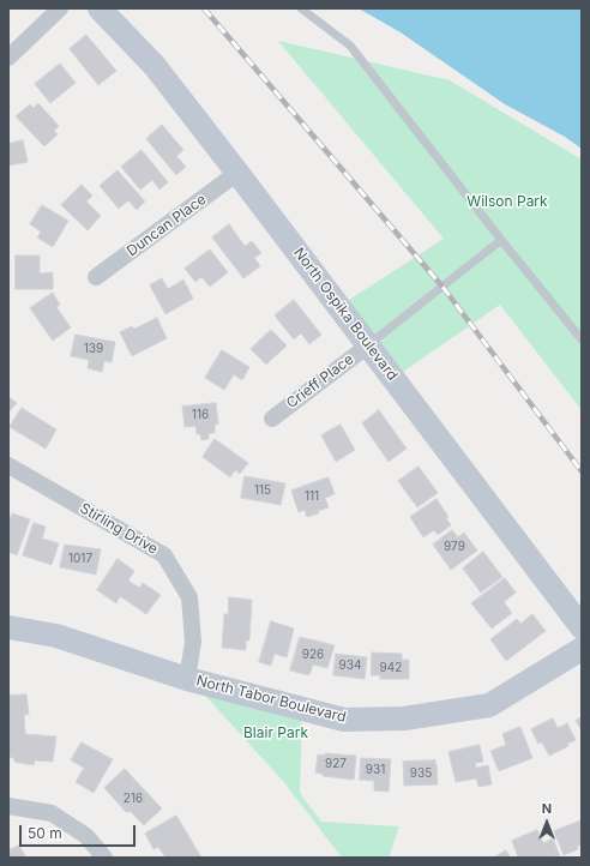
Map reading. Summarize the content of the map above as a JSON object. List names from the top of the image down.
{
  "streets": {
    "street": [
      "Duncan Place",
      "North Ospika Boulevard",
      "Crieff Place",
      "Stirling Drive",
      "North Tabor Boulevard"
    ]
  },
  "crossings": [
    ["Duncan Place", "North Ospika Boulevard"],
    ["North Ospika Boulevard", "Crieff Place"],
    ["Stirling Drive", "North Tabor Boulevard"]
  ],
  "parks": ["Wilson Park", "Blair Park"],
  "house_numbers": [
    "139",
    "116",
    "115",
    "111",
    "979",
    "1017",
    "926",
    "934",
    "942",
    "927",
    "931",
    "935",
    "216"
  ],
  "scale_bar": "50 m",
  "north": "top"
}
